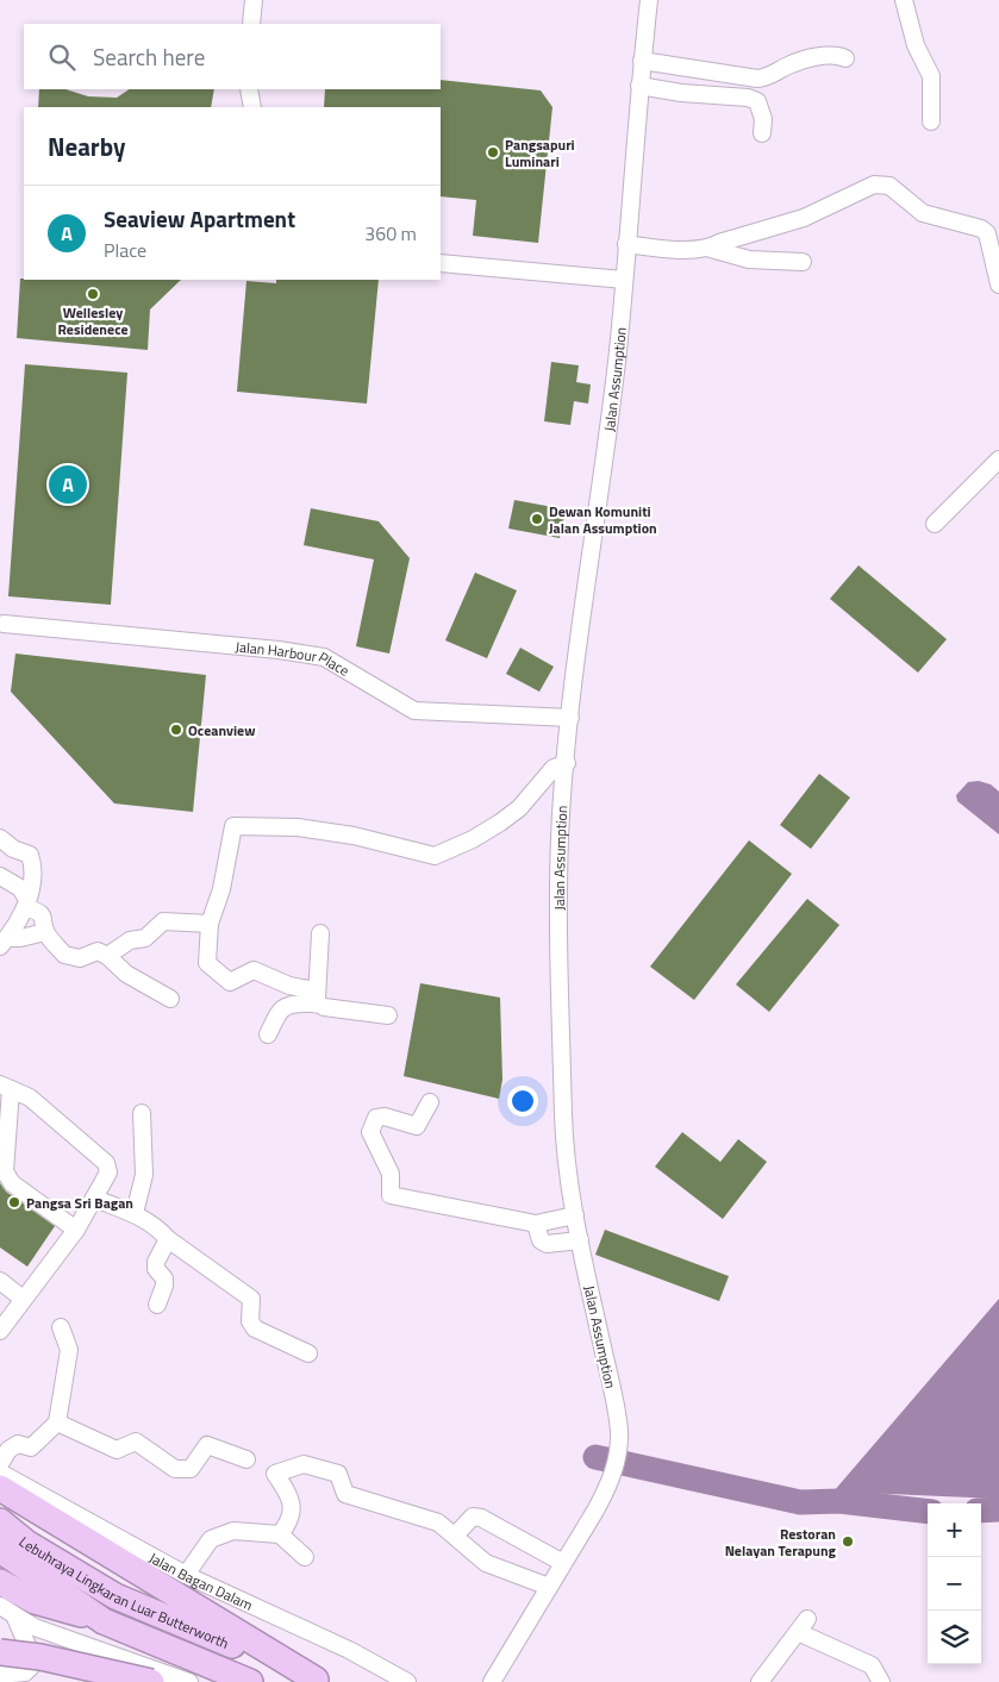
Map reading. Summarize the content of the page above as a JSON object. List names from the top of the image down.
{
  "streets": {
    "highway": ["Lebuhraya Lingkaran Luar Butterworth"],
    "street": ["Jalan Assumption", "Jalan Harbour Place", "Jalan Bagan Dalam"]
  },
  "crossings": [
    ["Jalan Assumption", "Jalan Harbour Place"]
  ],
  "places": [
    "Pangsapuri Luminari",
    "Wellesley Residenece",
    "Dewan Komuniti Jalan Assumption",
    "Oceanview",
    "Pangsa Sri Bagan",
    "Restoran Nelayan Terapung"
  ],
  "page": {
    "search": "Search here",
    "heading": "Nearby",
    "list": [
      {
        "mark": "A",
        "name": "Seaview Apartment",
        "note": "Place",
        "value": "360 m"
      }
    ],
    "pins": "A",
    "map_buttons": ["+", "−"]
  }
}
